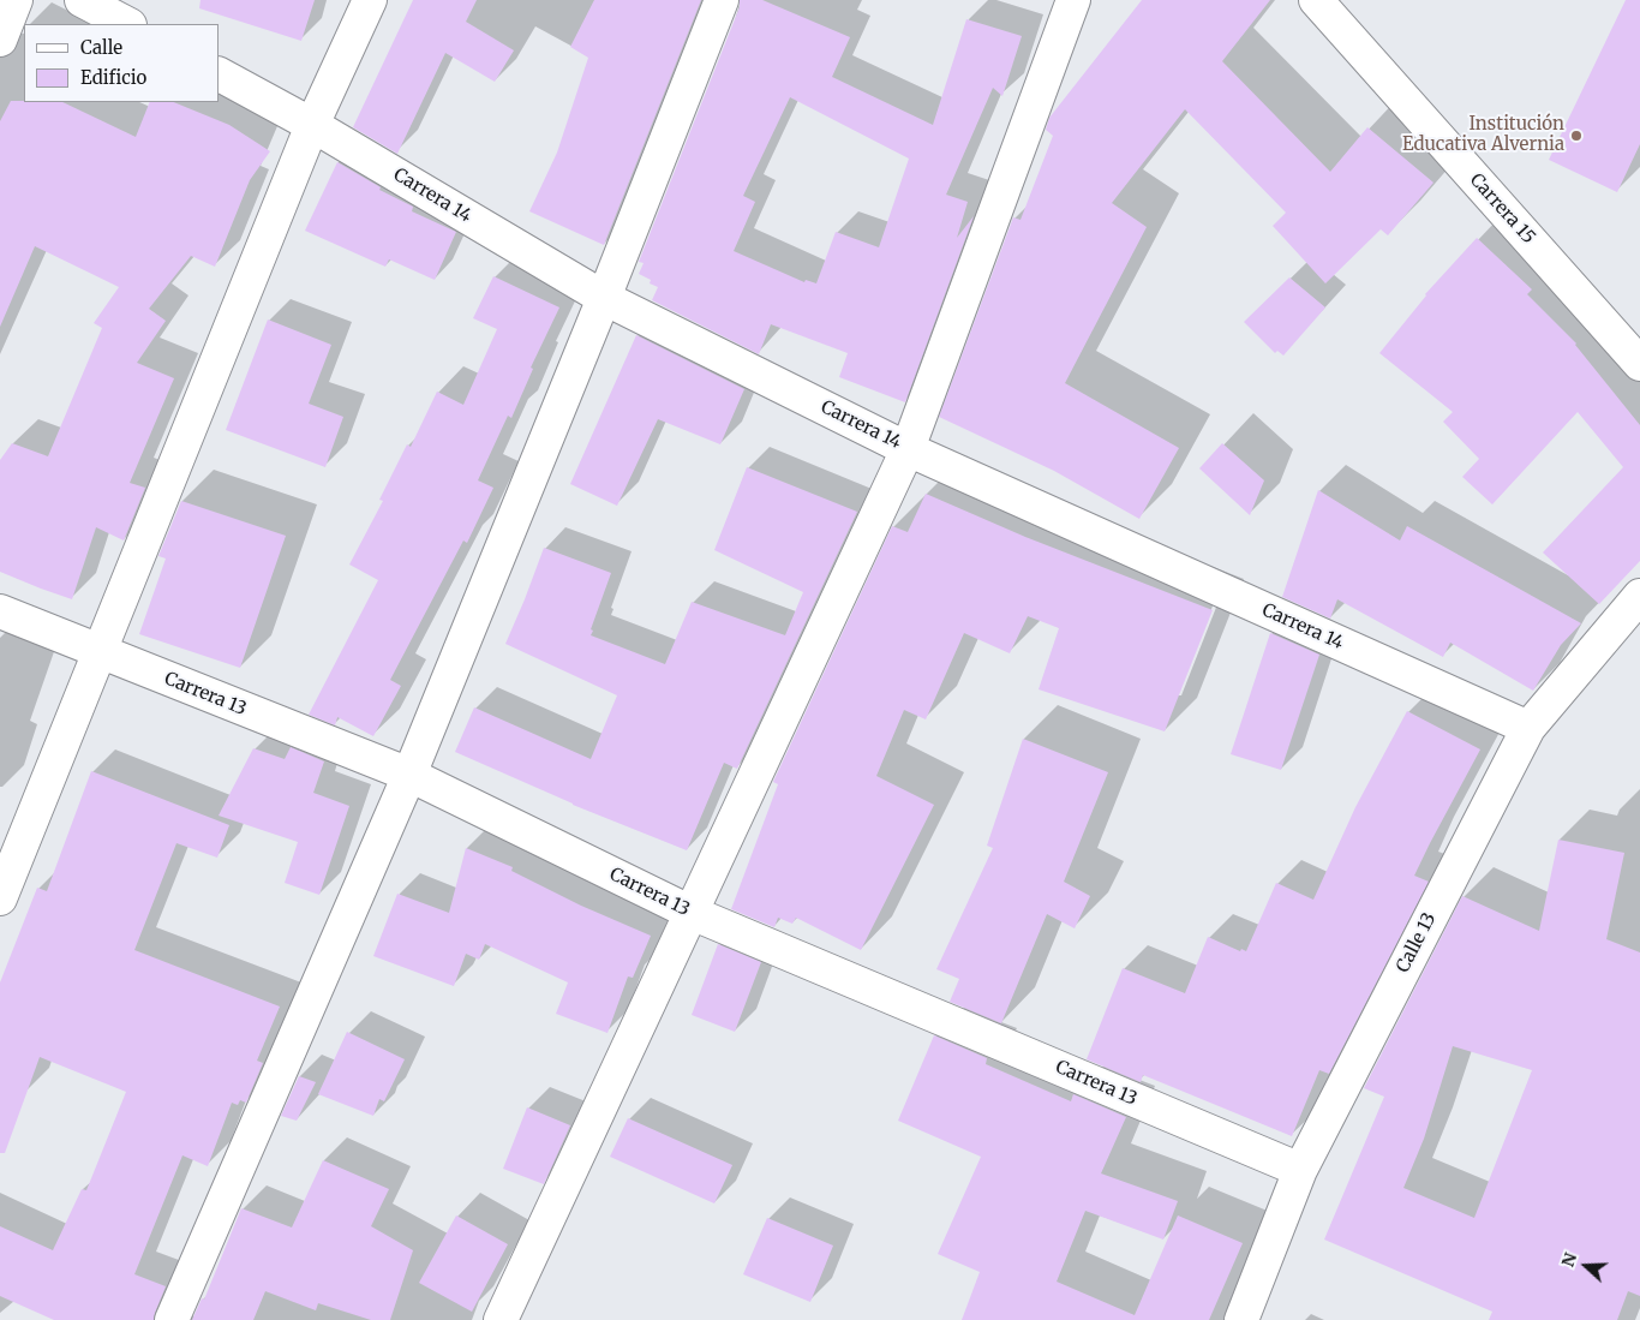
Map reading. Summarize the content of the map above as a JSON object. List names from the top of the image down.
{
  "streets": {
    "street": [
      "Carrera 14",
      "Carrera 15",
      "Carrera 13",
      "Calle 13"
    ]
  },
  "crossings": [
    ["Carrera 14", "Calle 13"],
    ["Carrera 13", "Calle 13"]
  ],
  "places": ["Institución Educativa Alvernia"],
  "legend": ["Calle", "Edificio"],
  "north": "left"
}
